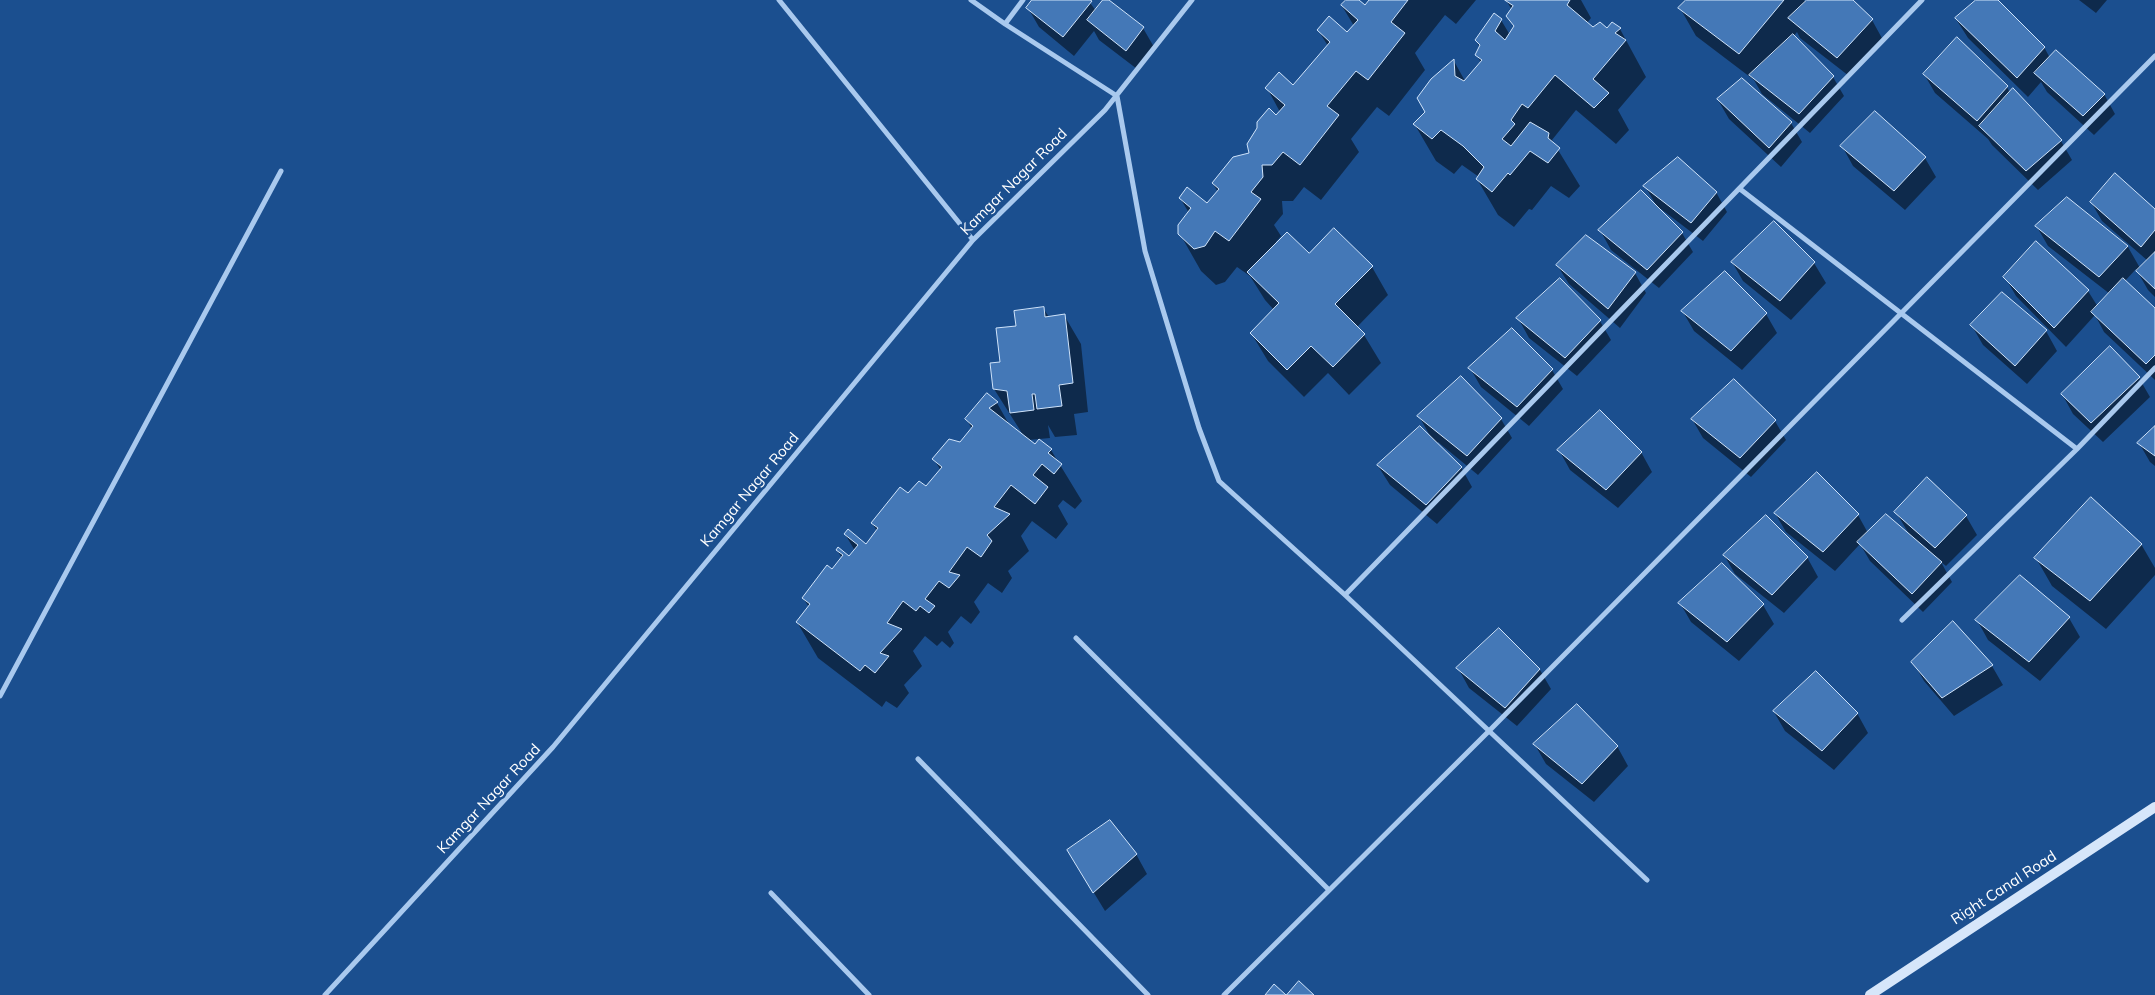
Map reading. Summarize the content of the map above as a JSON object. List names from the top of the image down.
{
  "streets": {
    "street": ["Kamgar Nagar Road", "Right Canal Road"]
  }
}
